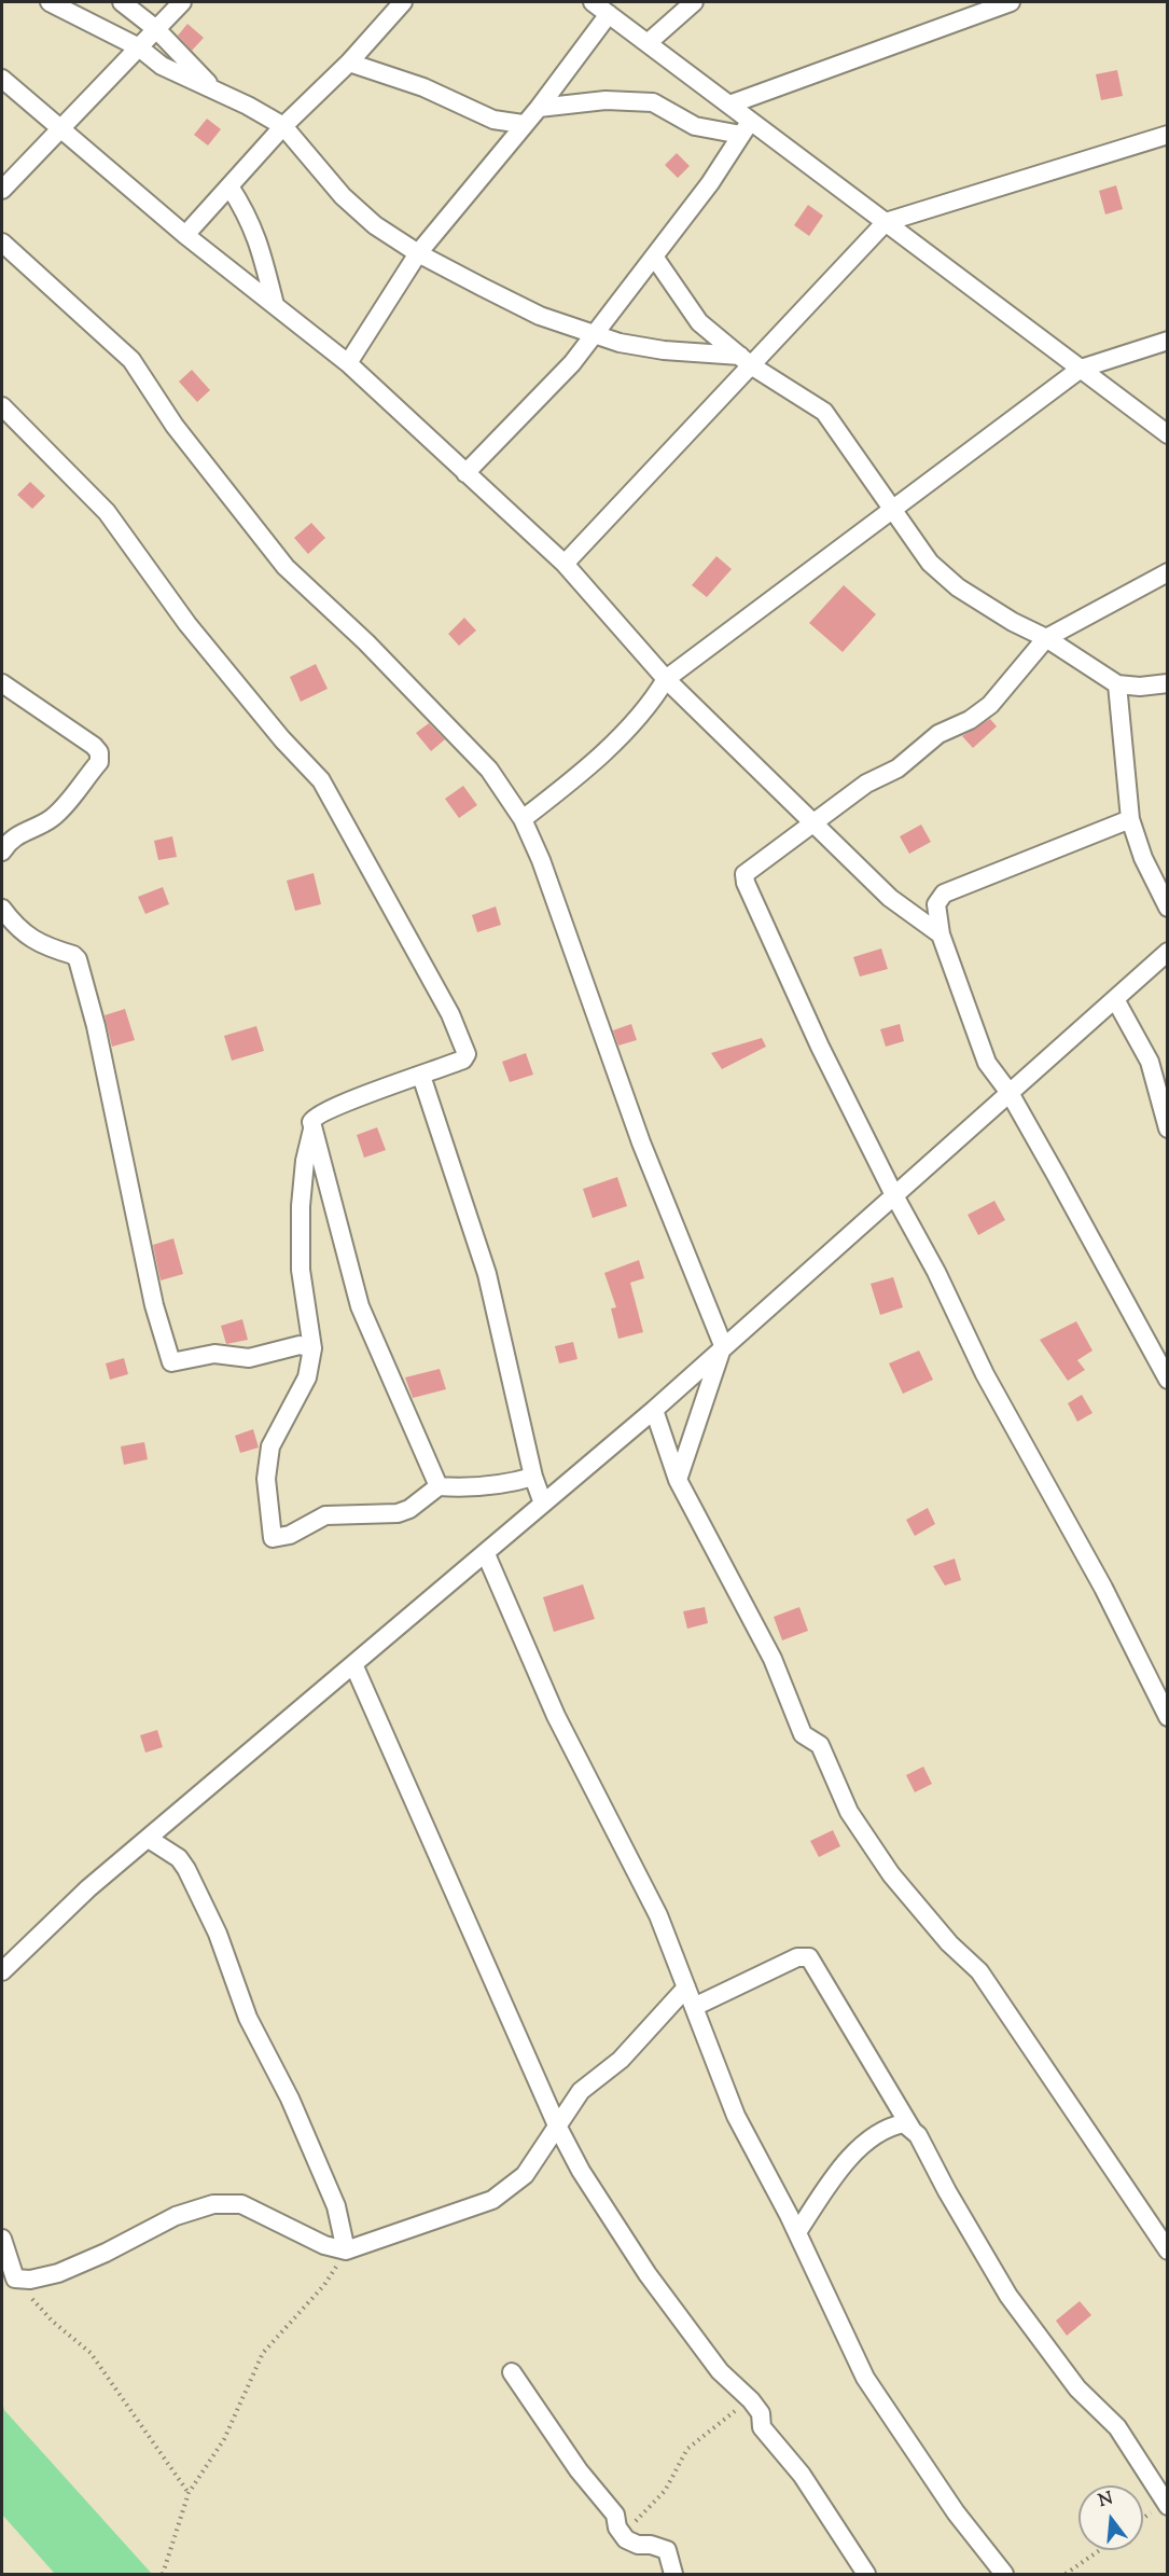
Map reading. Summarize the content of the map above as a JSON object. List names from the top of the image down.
{
  "north": "top"
}
